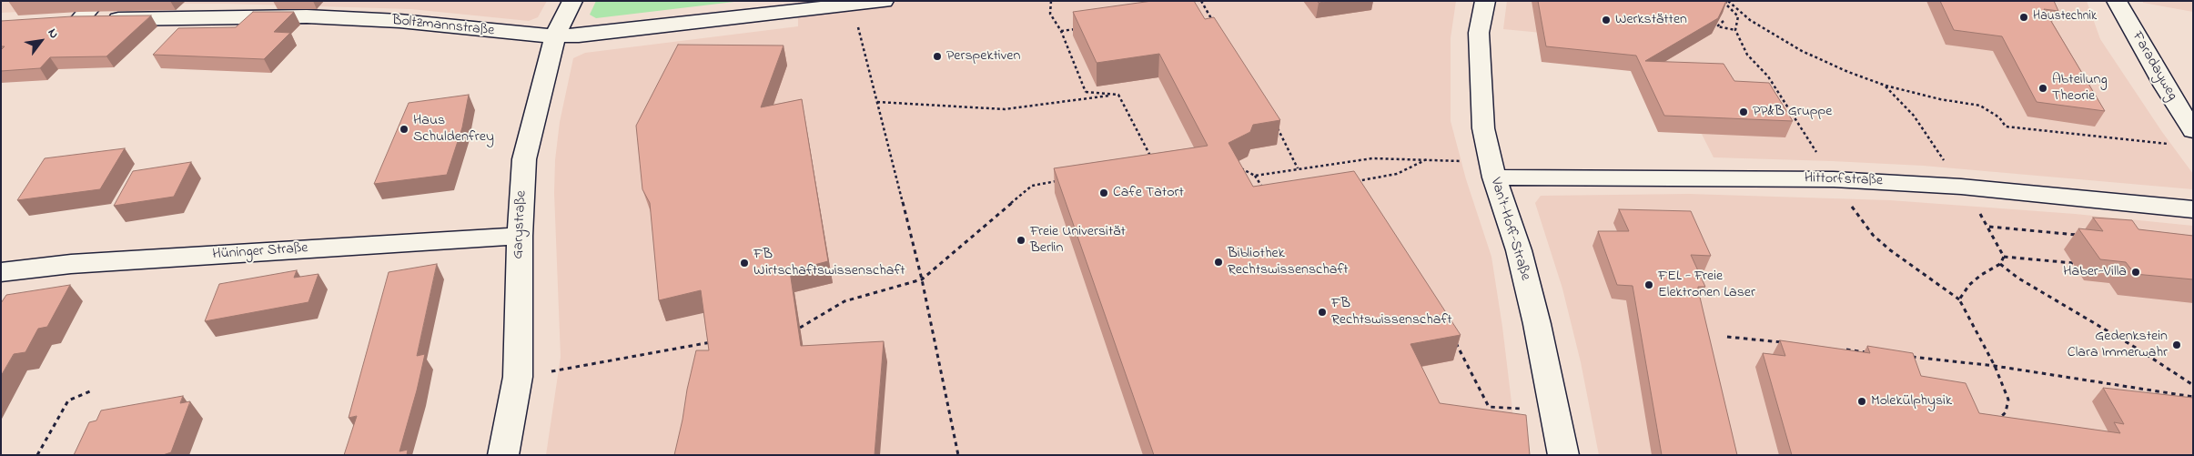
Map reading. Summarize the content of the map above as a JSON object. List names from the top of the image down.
{
  "streets": {
    "street": [
      "Boltzmannstraße",
      "Faradayweg",
      "Hittorfstraße",
      "Garystraße",
      "Van't-Hoff-Straße",
      "Hüninger Straße"
    ]
  },
  "crossings": [
    ["Boltzmannstraße", "Garystraße"],
    ["Hittorfstraße", "Van't-Hoff-Straße"],
    ["Garystraße", "Hüninger Straße"]
  ],
  "places": [
    "Haustechnik",
    "Werkstätten",
    "Perspektiven",
    "Abteilung Theorie",
    "PP&B Gruppe",
    "Haus Schuldenfrey",
    "Cafe Tatort",
    "Freie Universität Berlin",
    "Bibliothek Rechtswissenschaft",
    "FB Wirtschaftswissenschaft",
    "Haber-Villa",
    "FEL - Freie Elektronen Laser",
    "FB Rechtswissenschaft",
    "Gedenkstein Clara Immerwahr",
    "Molekülphysik"
  ],
  "north": "top right"
}
